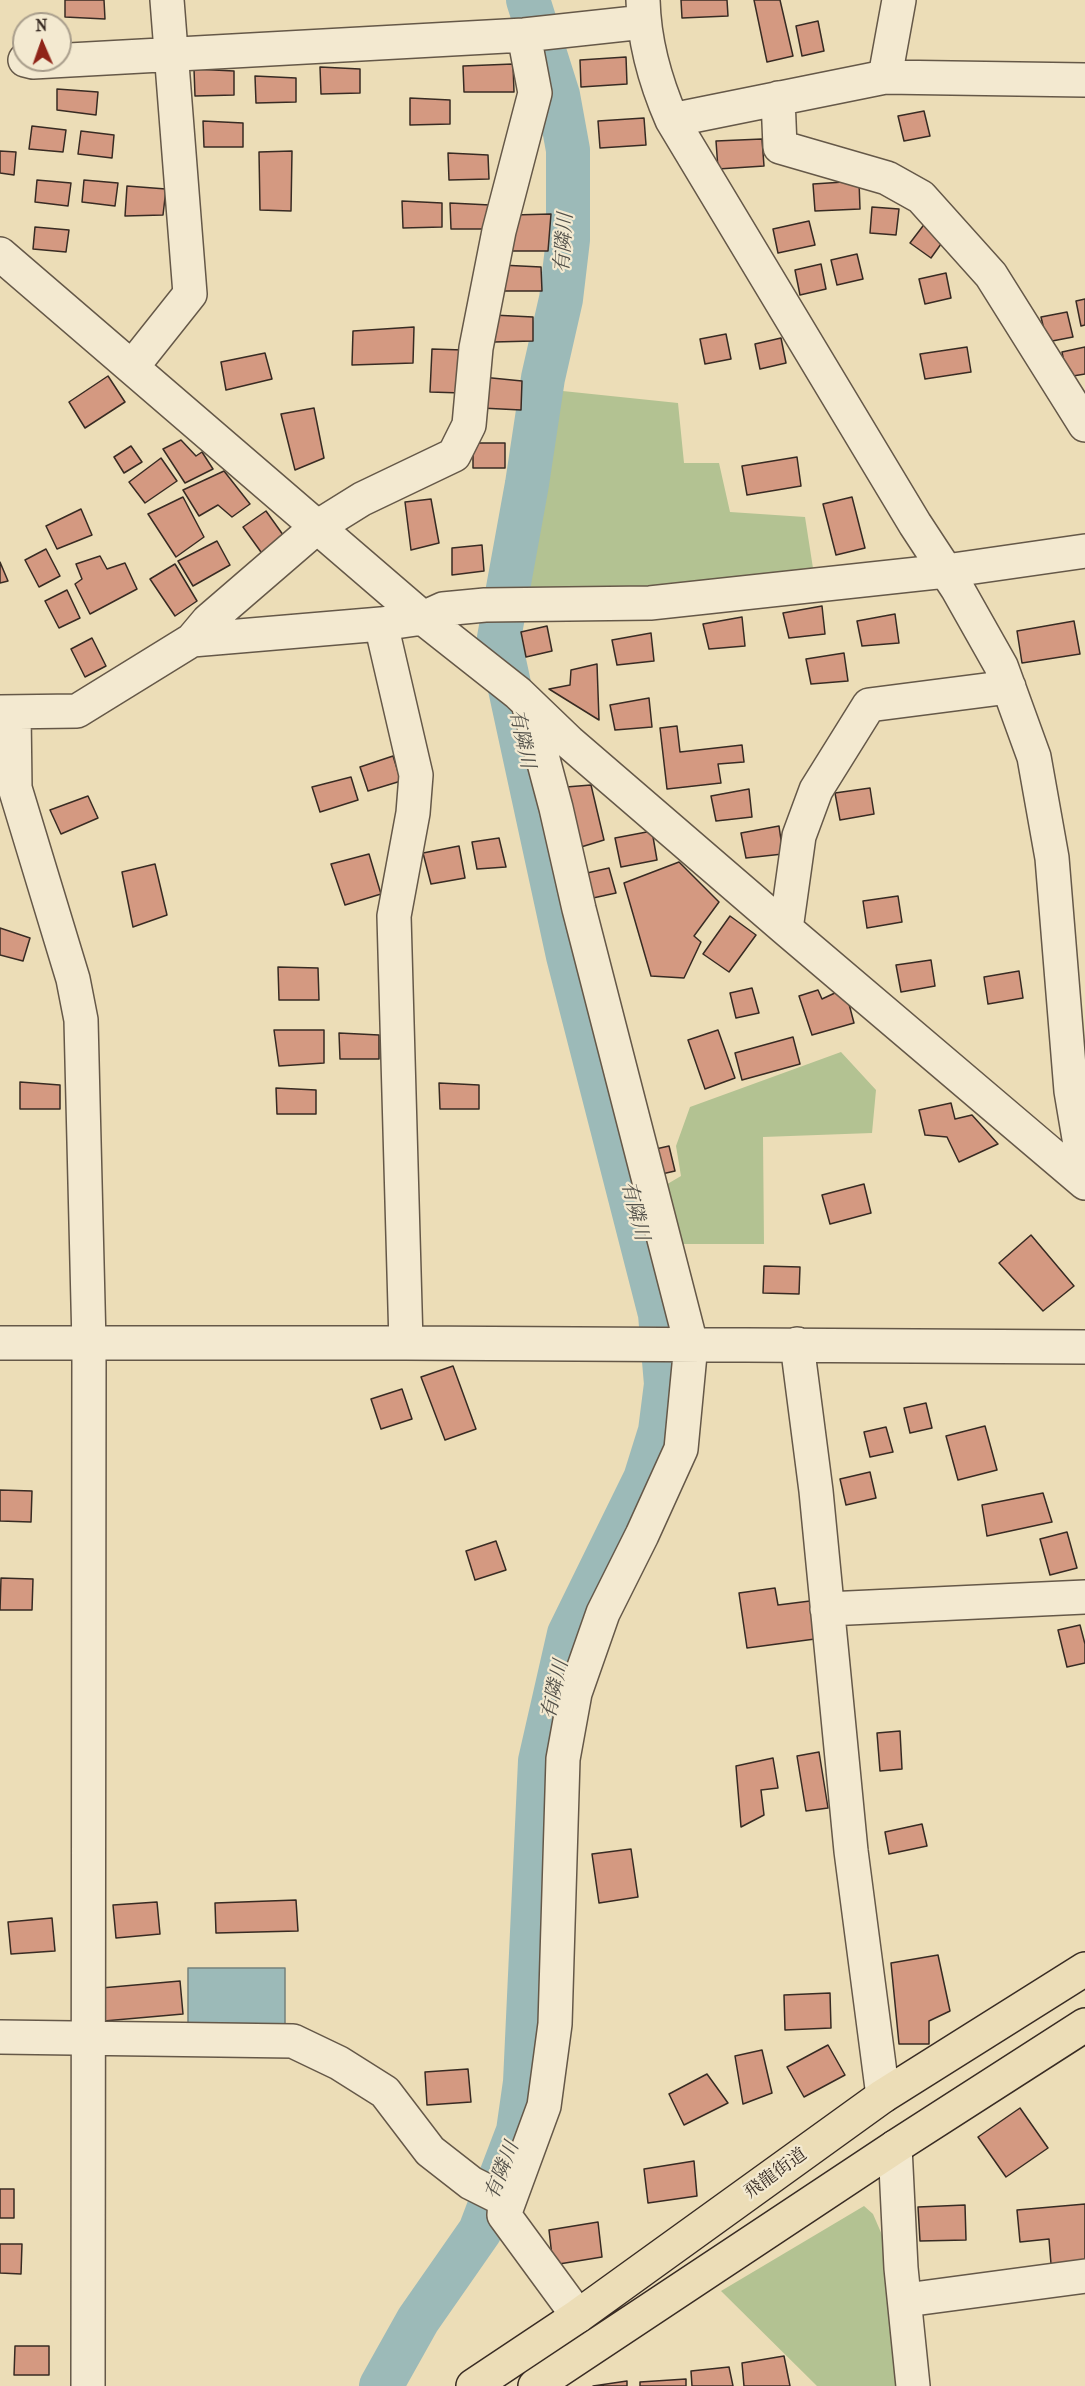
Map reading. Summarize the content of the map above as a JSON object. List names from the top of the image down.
{
  "streets": {
    "highway": ["飛龍街道"]
  },
  "water": ["有隣川"],
  "north": "top"
}
